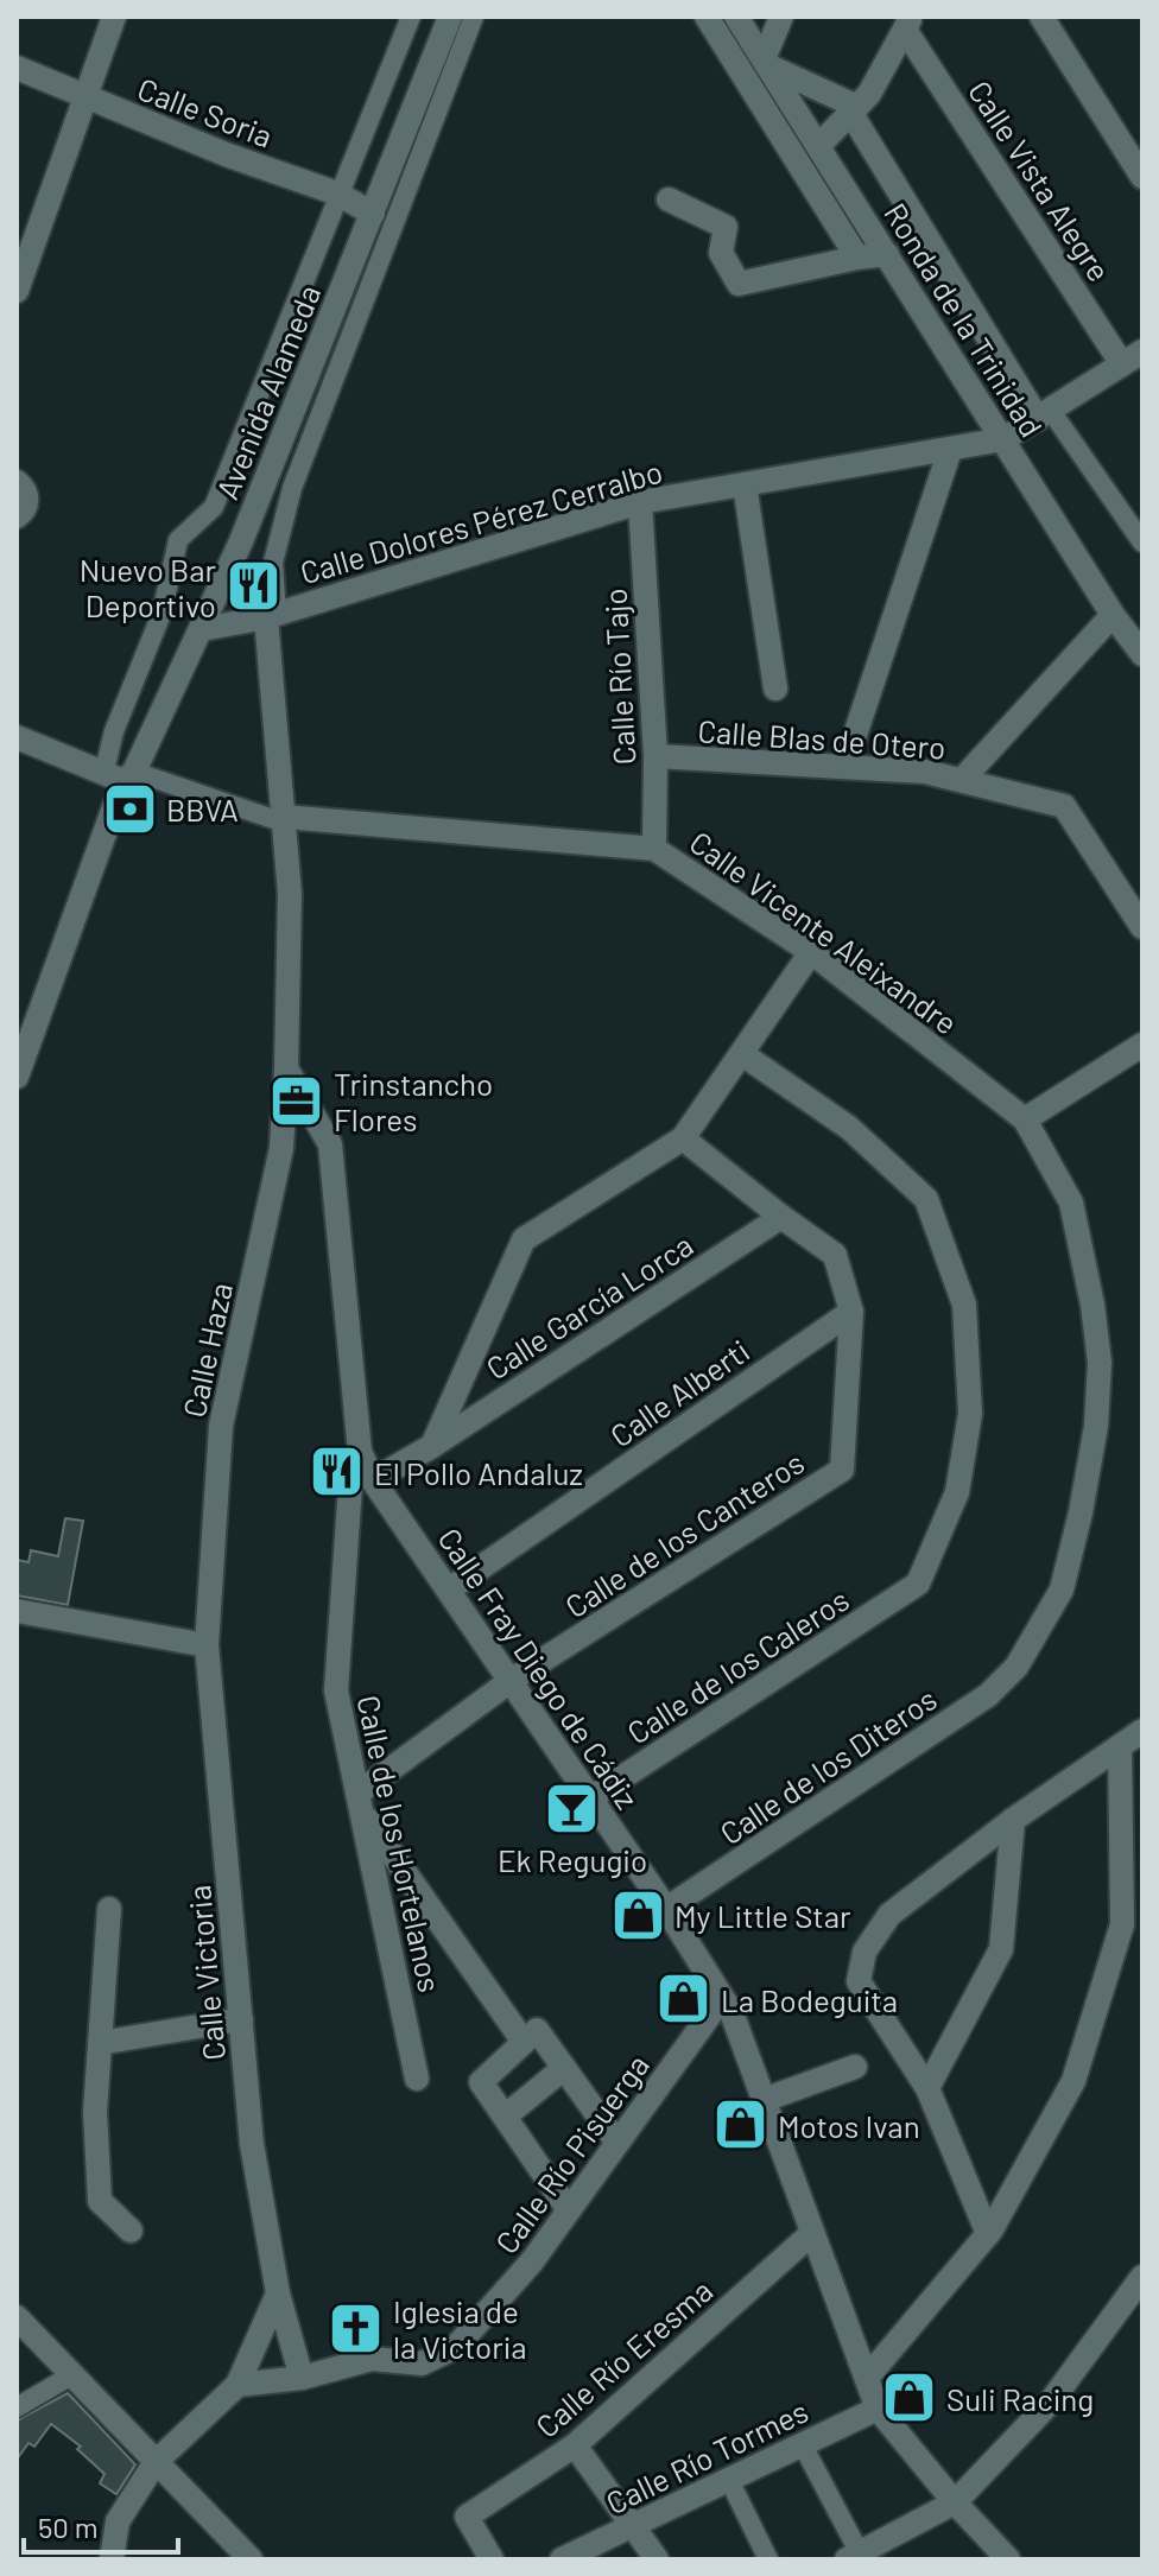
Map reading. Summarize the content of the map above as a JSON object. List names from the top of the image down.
{
  "streets": {
    "street": [
      "Calle Soria",
      "Calle Vista Alegre",
      "Ronda de la Trinidad",
      "Avenida Alameda",
      "Calle Dolores Pérez Cerralbo",
      "Calle Río Tajo",
      "Calle Blas de Otero",
      "Calle Vicente Aleixandre",
      "Calle García Lorca",
      "Calle Haza",
      "Calle Alberti",
      "Calle de los Canteros",
      "Calle de los Caleros",
      "Calle Fray Diego de Cádiz",
      "Calle de los Diteros",
      "Calle de los Hortelanos",
      "Calle Victoria",
      "Calle Río Pisuerga",
      "Calle Río Eresma",
      "Calle Río Tormes"
    ]
  },
  "crossings": [
    ["Calle Soria", "Avenida Alameda"],
    ["Calle Vista Alegre", "Calle Dolores Pérez Cerralbo"],
    ["Ronda de la Trinidad", "Calle Dolores Pérez Cerralbo"],
    ["Avenida Alameda", "Calle Dolores Pérez Cerralbo"],
    ["Calle Dolores Pérez Cerralbo", "Calle Río Tajo"],
    ["Calle Río Tajo", "Calle Blas de Otero"],
    ["Calle Río Tajo", "Calle Vicente Aleixandre"],
    ["Calle Vicente Aleixandre", "Calle de los Diteros"],
    ["Calle García Lorca", "Calle Fray Diego de Cádiz"],
    ["Calle Haza", "Calle Fray Diego de Cádiz"],
    ["Calle Haza", "Calle Victoria"],
    ["Calle Alberti", "Calle de los Canteros"],
    ["Calle Alberti", "Calle Fray Diego de Cádiz"],
    ["Calle de los Canteros", "Calle Fray Diego de Cádiz"],
    ["Calle de los Canteros", "Calle de los Hortelanos"],
    ["Calle de los Caleros", "Calle Fray Diego de Cádiz"],
    ["Calle Fray Diego de Cádiz", "Calle de los Diteros"],
    ["Calle Fray Diego de Cádiz", "Calle de los Hortelanos"],
    ["Calle Fray Diego de Cádiz", "Calle Río Pisuerga"],
    ["Calle Fray Diego de Cádiz", "Calle Río Eresma"],
    ["Calle Fray Diego de Cádiz", "Calle Río Tormes"],
    ["Calle Victoria", "Calle Río Pisuerga"]
  ],
  "places": {
    "restaurant": ["Nuevo Bar Deportivo", "El Pollo Andaluz"],
    "bank": ["BBVA"],
    "office": ["Trinstancho Flores"],
    "bar": ["Ek Regugio"],
    "shop": [
      "My Little Star",
      "La Bodeguita",
      "Motos Ivan",
      "Suli Racing"
    ],
    "church": ["Iglesia de la Victoria"]
  },
  "scale_bar": "50 m"
}
